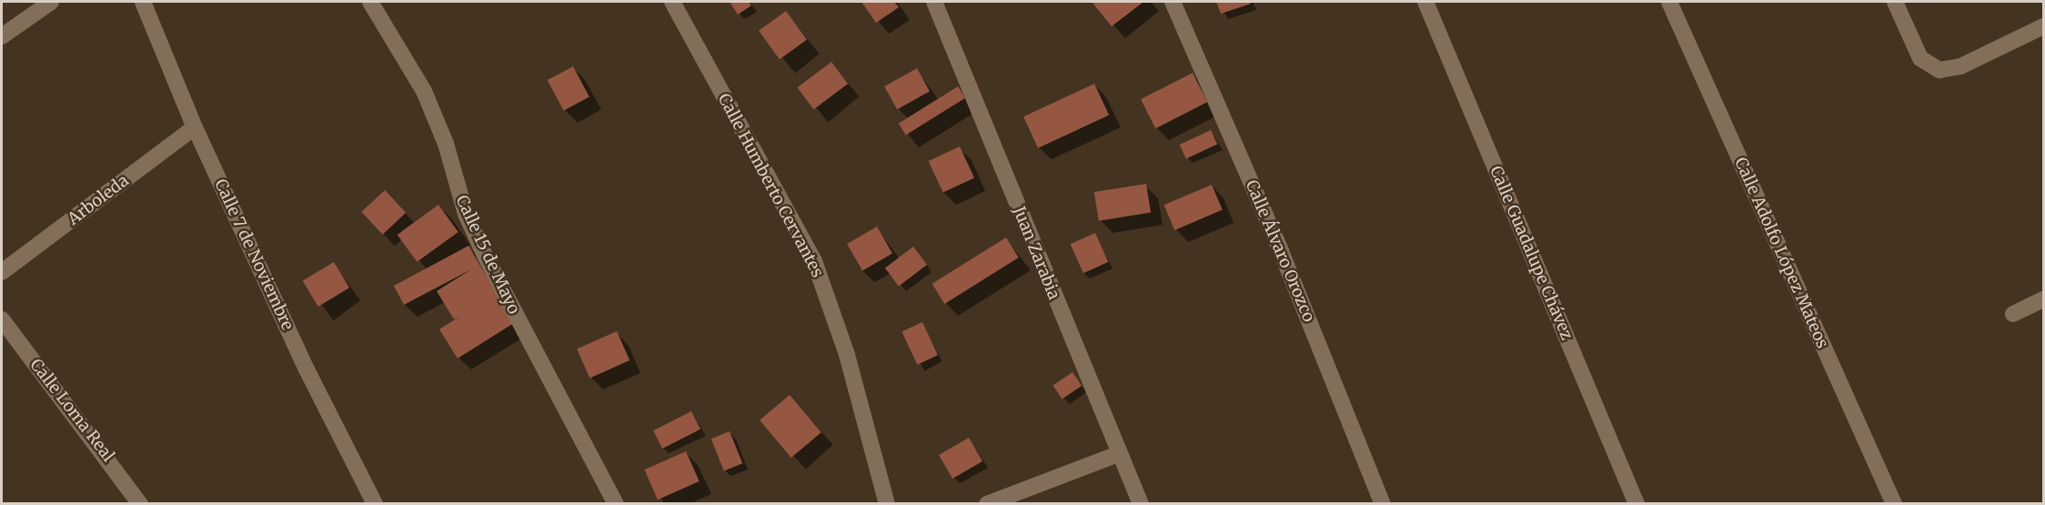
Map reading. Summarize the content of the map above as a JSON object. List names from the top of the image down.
{
  "streets": {
    "street": [
      "Calle Humberto Cervantes",
      "Arboleda",
      "Calle Álvaro Orozco",
      "Juan Zarabia",
      "Calle Guadalupe Chávez",
      "Calle Adolfo López Mateos",
      "Calle 7 de Noviembre",
      "Calle 15 de Mayo",
      "Calle Loma Real"
    ]
  },
  "crossings": [
    ["Arboleda", "Calle 7 de Noviembre"]
  ]
}
